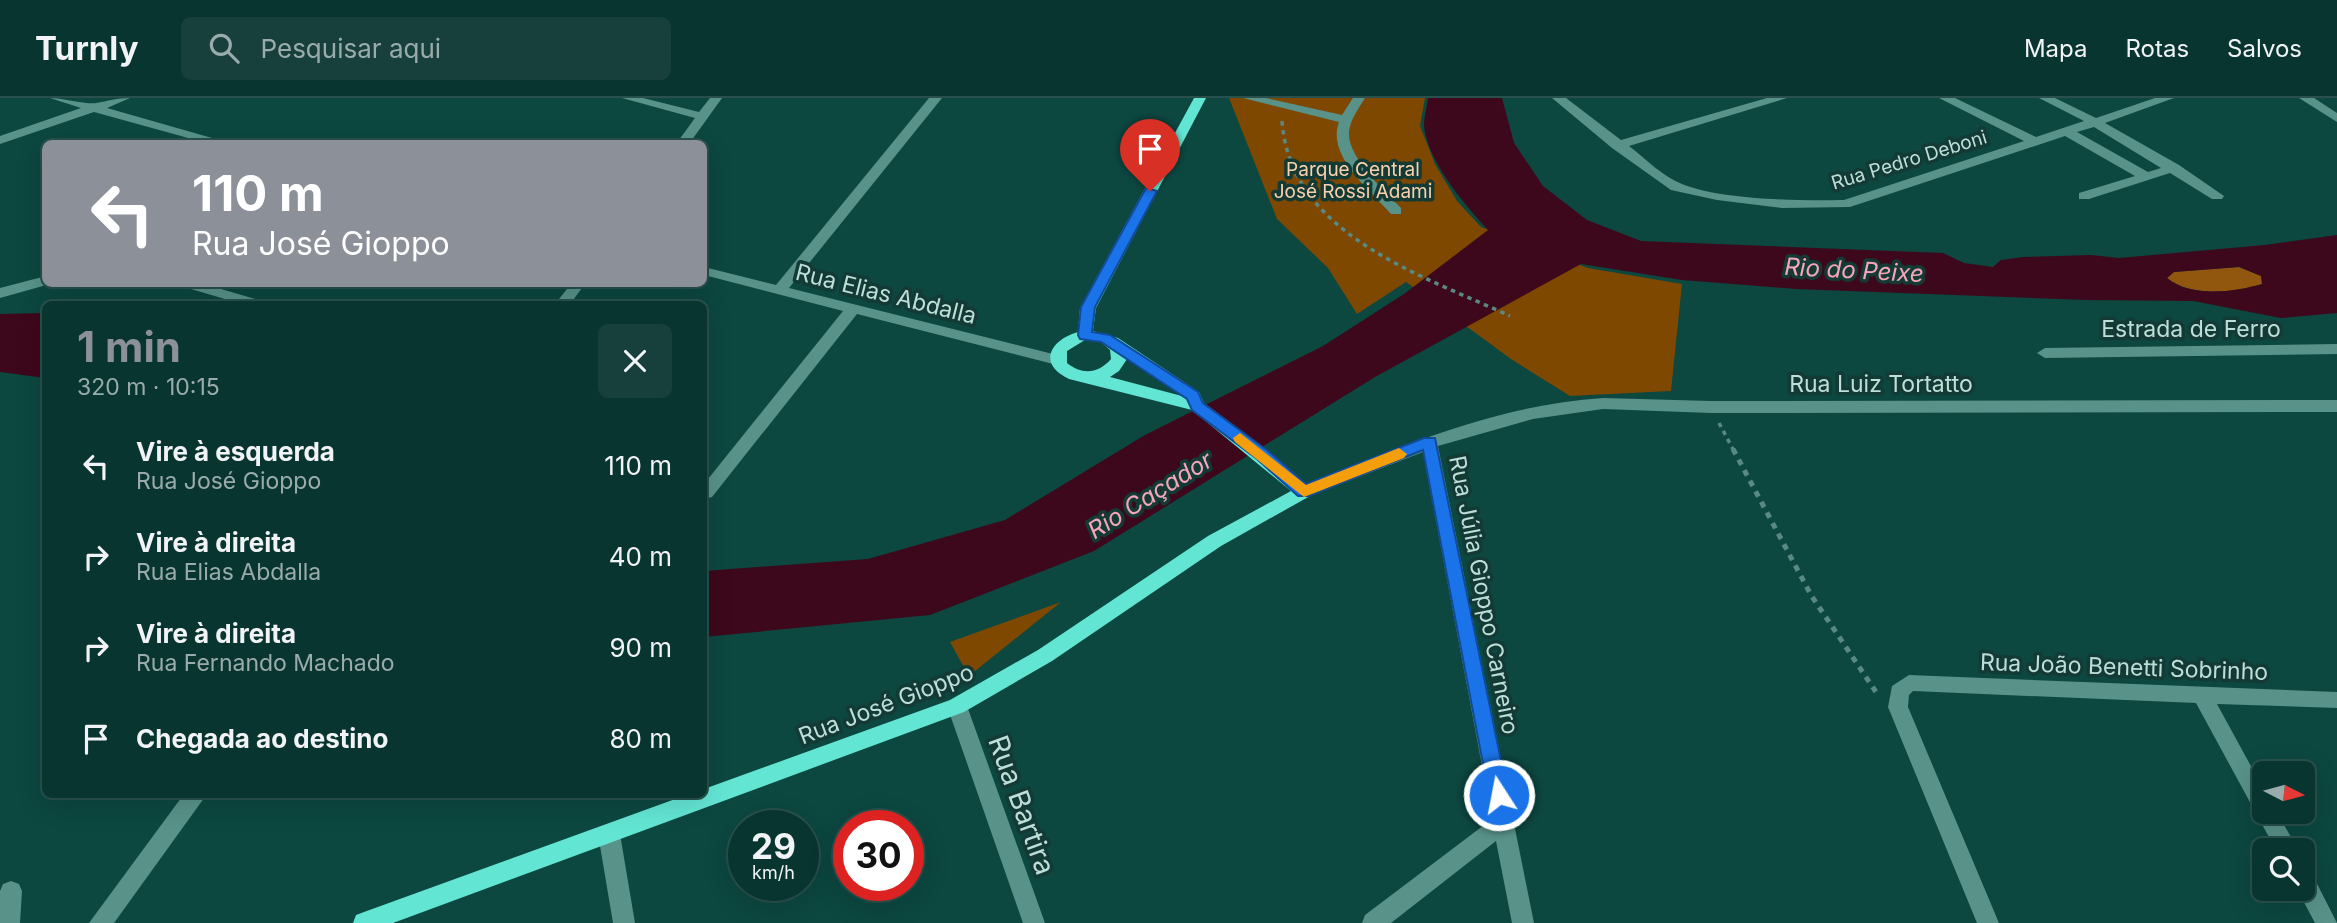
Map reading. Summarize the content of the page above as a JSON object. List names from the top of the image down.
{
  "streets": {
    "main road": ["Rua José Gioppo"],
    "street": [
      "Rua Pedro Deboni",
      "Rua Elias Abdalla",
      "Estrada de Ferro",
      "Rua Luiz Tortatto",
      "Rua Júlia Gioppo Carneiro",
      "Rua João Benetti Sobrinho",
      "Rua Bartira"
    ]
  },
  "crossings": [
    ["Rua Luiz Tortatto", "Rua Júlia Gioppo Carneiro"],
    ["Rua Luiz Tortatto", "Rua José Gioppo"],
    ["Rua Júlia Gioppo Carneiro", "Rua José Gioppo"],
    ["Rua José Gioppo", "Rua Bartira"]
  ],
  "water": ["Rio do Peixe", "Rio Caçador"],
  "parks": ["Parque Central José Rossi Adami"],
  "north": "right",
  "page": {
    "header": "Turnly",
    "search": "Pesquisar aqui",
    "nav": ["Mapa", "Rotas", "Salvos"],
    "turn": ["110 m", "Rua José Gioppo"],
    "heading": ["1 min", "320 m · 10:15"],
    "list": [
      {
        "name": "Vire à esquerda",
        "note": "Rua José Gioppo",
        "value": "110 m"
      },
      {
        "name": "Vire à direita",
        "note": "Rua Elias Abdalla",
        "value": "40 m"
      },
      {
        "name": "Vire à direita",
        "note": "Rua Fernando Machado",
        "value": "90 m"
      },
      {
        "name": "Chegada ao destino",
        "value": "80 m"
      }
    ],
    "speed": "29 km/h",
    "limit": "30"
  }
}
